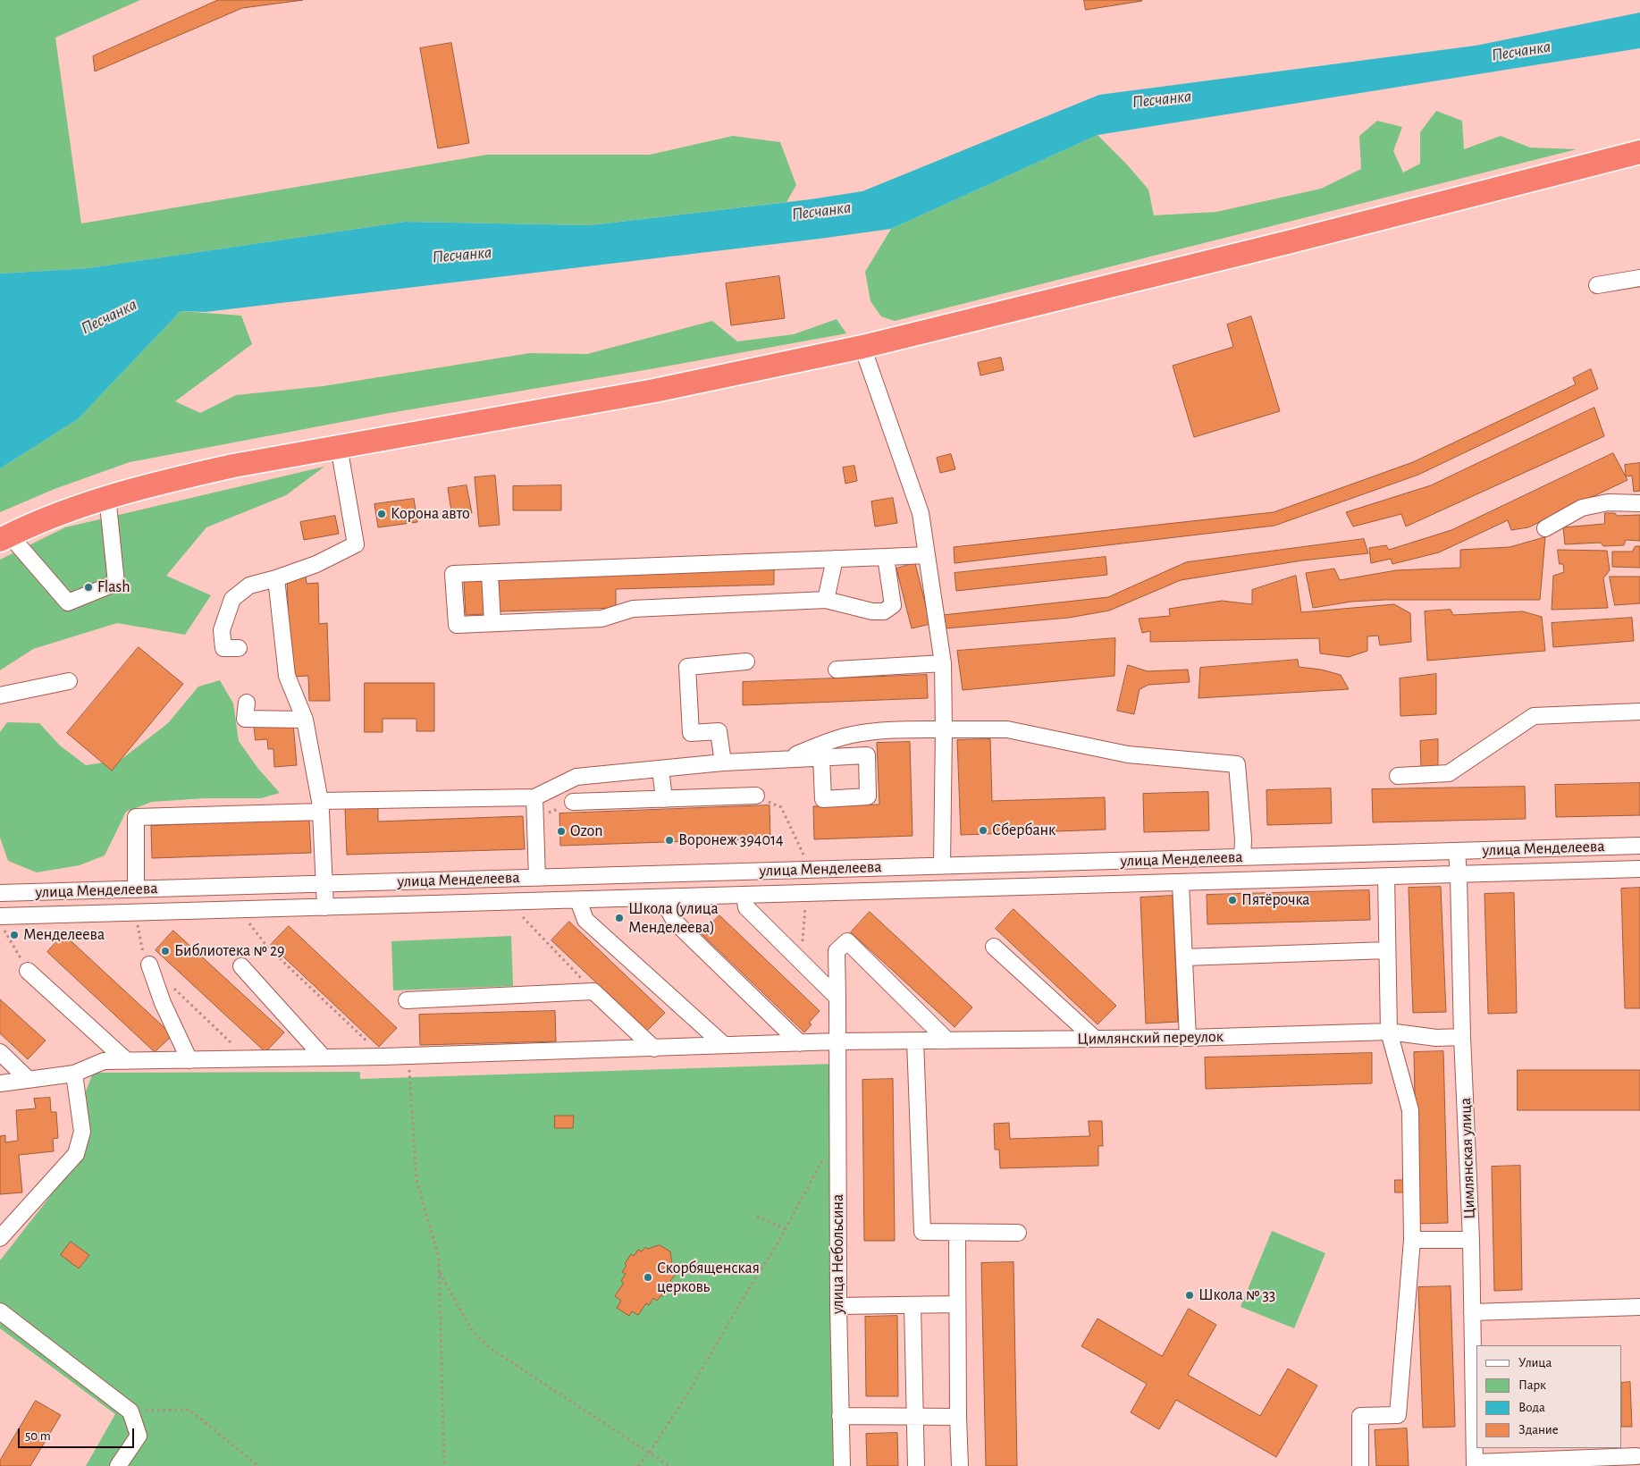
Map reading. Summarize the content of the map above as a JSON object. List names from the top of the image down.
{
  "streets": {
    "street": [
      "улица Менделеева",
      "Цимлянский переулок",
      "Цимлянская улица",
      "улица Небольсина"
    ]
  },
  "crossings": [
    ["улица Менделеева", "Цимлянская улица"],
    ["Цимлянский переулок", "Цимлянская улица"],
    ["Цимлянский переулок", "улица Небольсина"]
  ],
  "water": ["Песчанка"],
  "places": [
    "Корона авто",
    "Flash",
    "Сбербанк",
    "Ozon",
    "Воронеж 394014",
    "Пятёрочка",
    "Школа (улица Менделеева)",
    "Менделеева",
    "Библиотека № 29",
    "Скорбященская церковь",
    "Школа № 33"
  ],
  "legend": [
    "Улица",
    "Парк",
    "Вода",
    "Здание"
  ],
  "scale_bar": "50 m"
}
